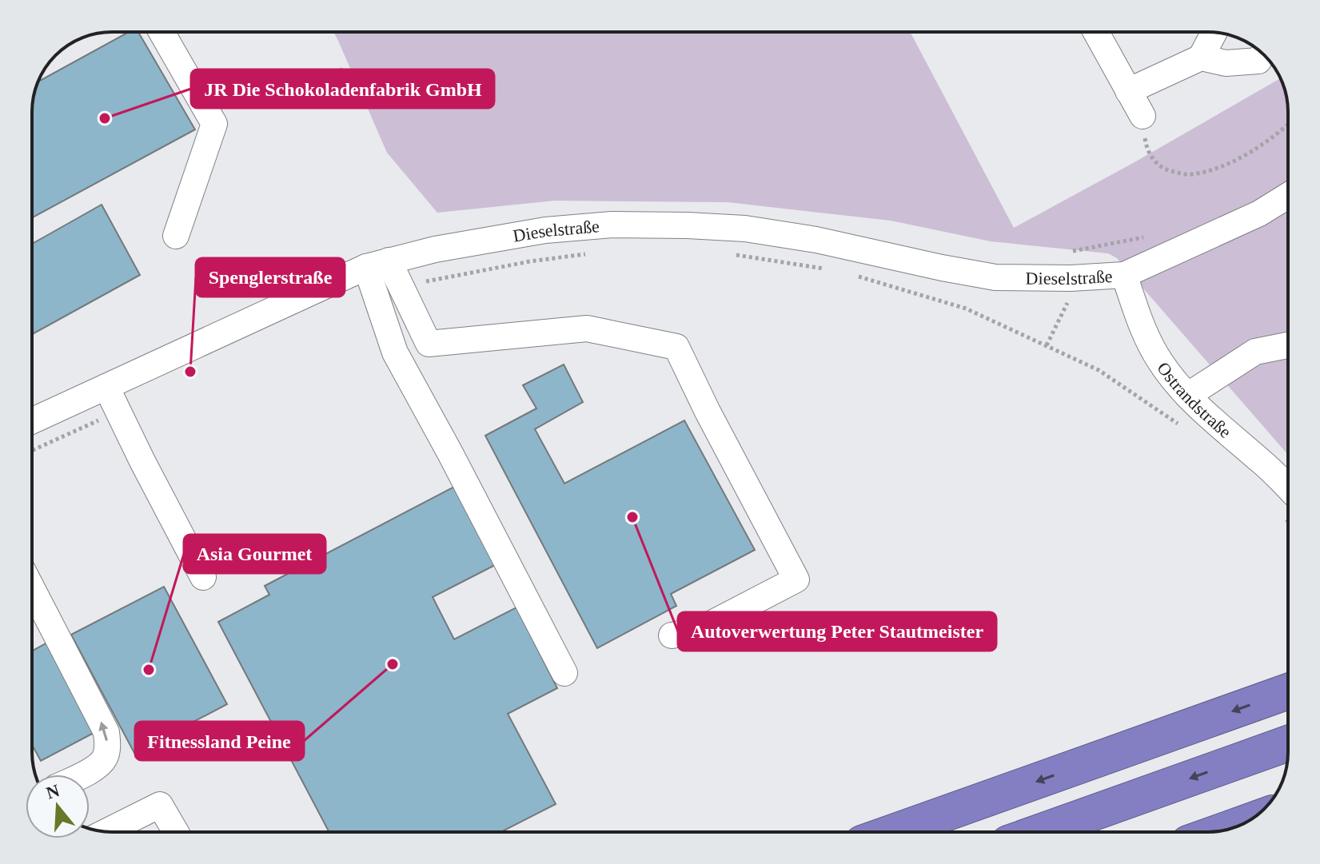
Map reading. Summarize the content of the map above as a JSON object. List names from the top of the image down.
{
  "streets": {
    "street": ["Dieselstraße", "Ostrandstraße"]
  },
  "crossings": [
    ["Dieselstraße", "Ostrandstraße"]
  ],
  "places": [
    "JR Die Schokoladenfabrik GmbH",
    "Spenglerstraße",
    "Autoverwertung Peter Stautmeister",
    "Fitnessland Peine",
    "Asia Gourmet"
  ],
  "north": "top"
}
